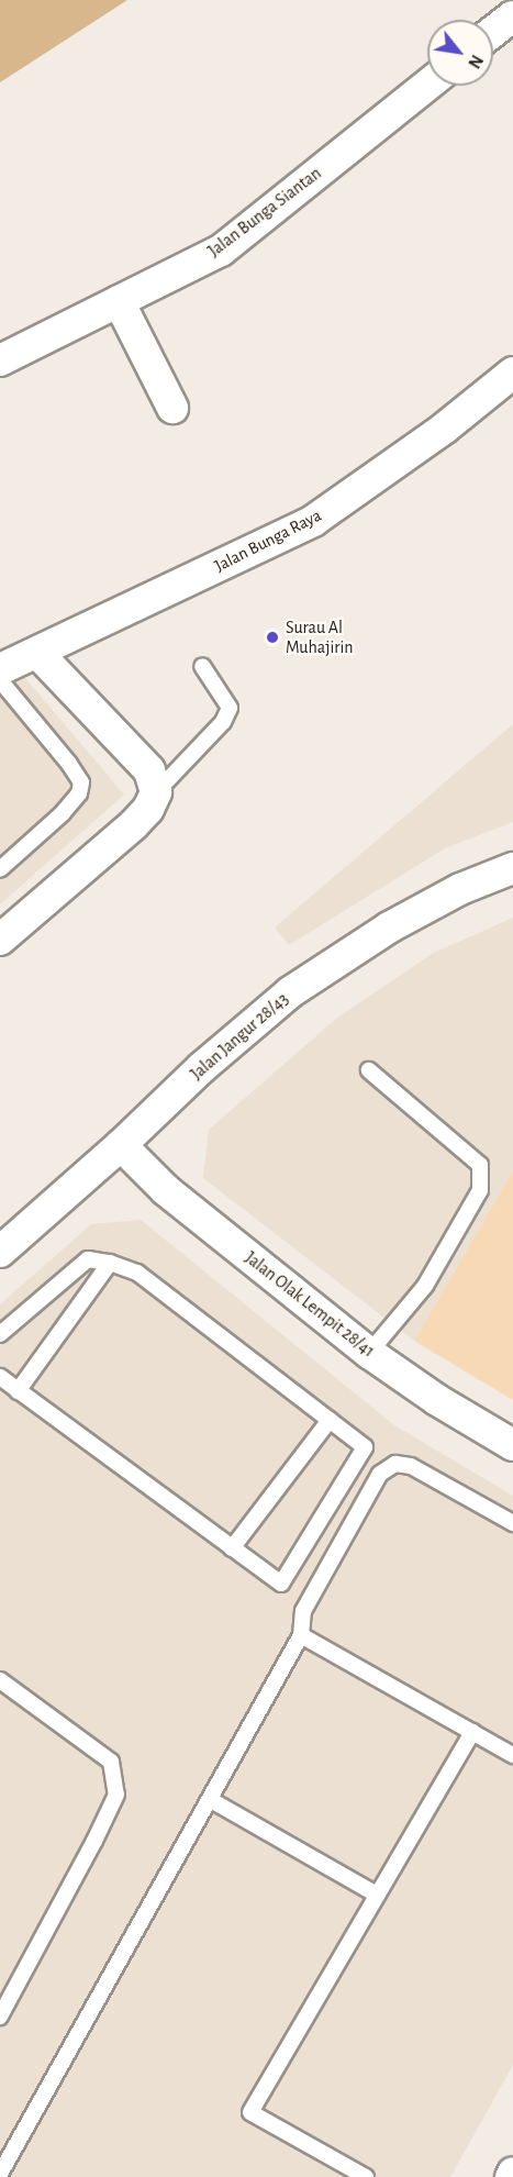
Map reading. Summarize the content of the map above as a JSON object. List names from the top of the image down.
{
  "streets": {
    "street": [
      "Jalan Bunga Siantan",
      "Jalan Bunga Raya",
      "Jalan Jangur 28/43",
      "Jalan Olak Lempit 28/41"
    ]
  },
  "crossings": [
    ["Jalan Jangur 28/43", "Jalan Olak Lempit 28/41"]
  ],
  "places": ["Surau Al Muhajirin"],
  "north": "bottom right"
}
